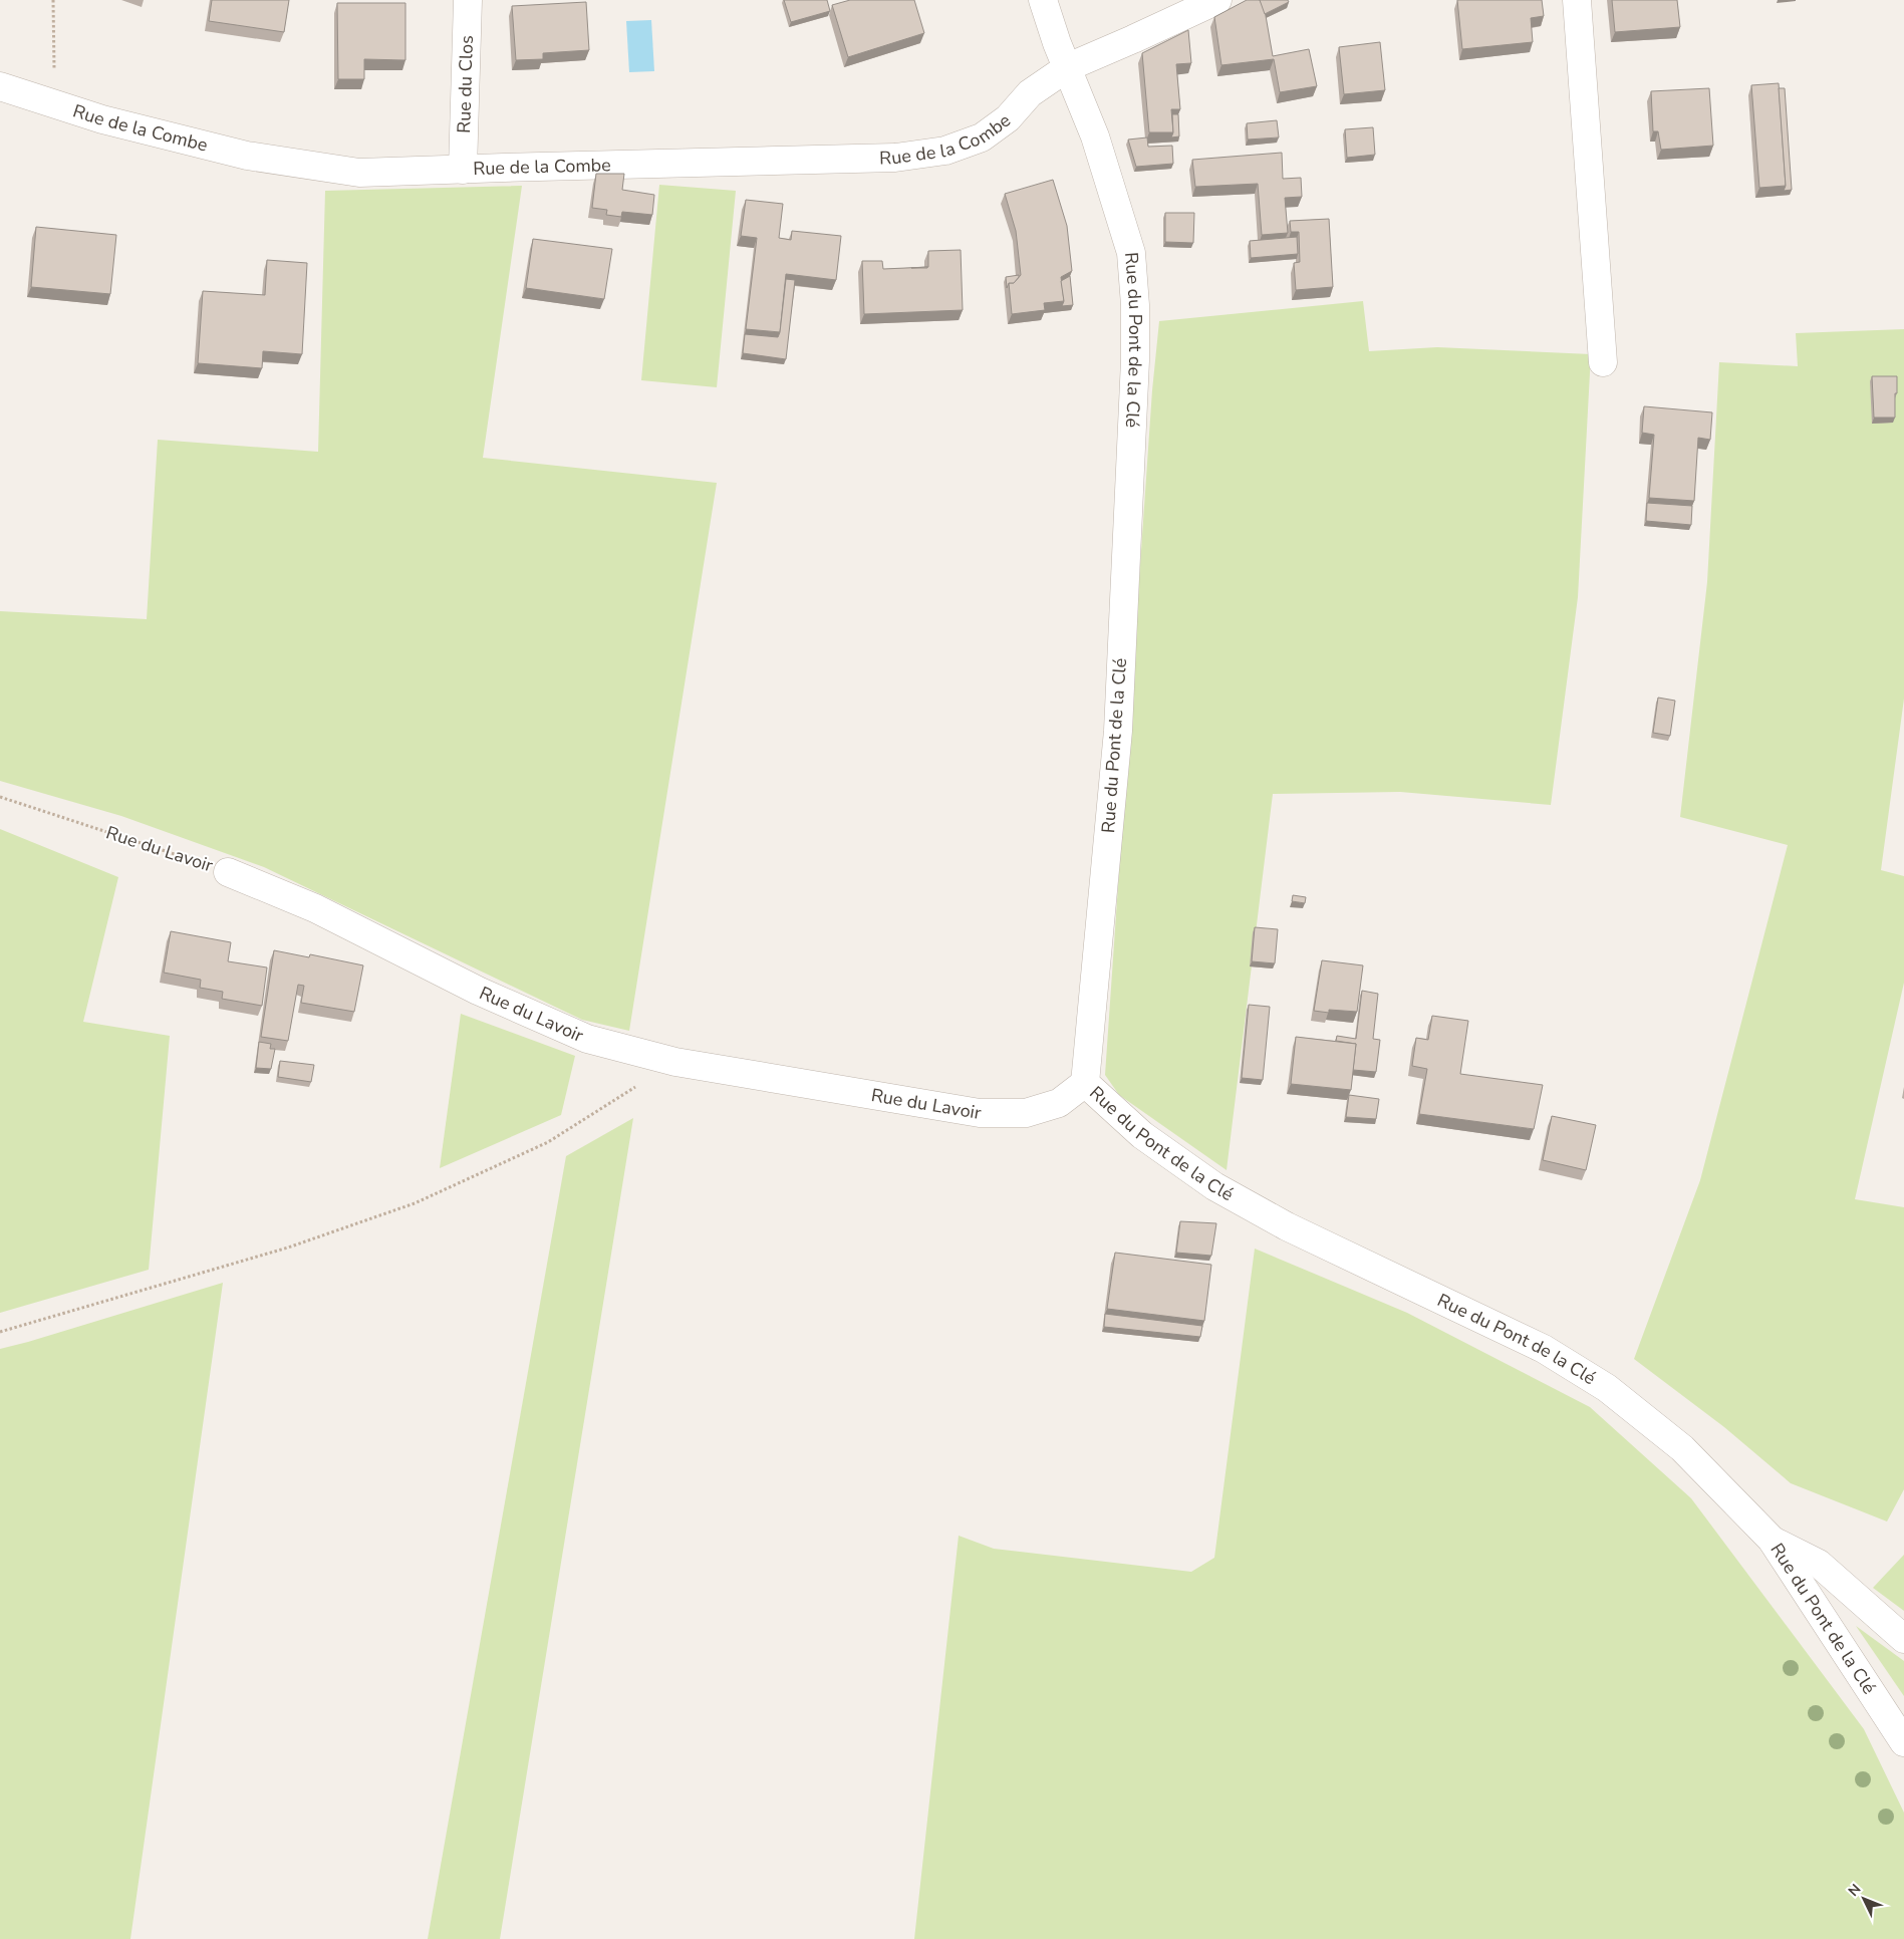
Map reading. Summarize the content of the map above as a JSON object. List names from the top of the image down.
{
  "streets": {
    "street": [
      "Rue du Clos",
      "Rue de la Combe",
      "Rue du Pont de la Clé",
      "Rue du Lavoir"
    ]
  },
  "crossings": [
    ["Rue du Clos", "Rue de la Combe"],
    ["Rue de la Combe", "Rue du Pont de la Clé"],
    ["Rue du Pont de la Clé", "Rue du Lavoir"]
  ],
  "north": "top left"
}
